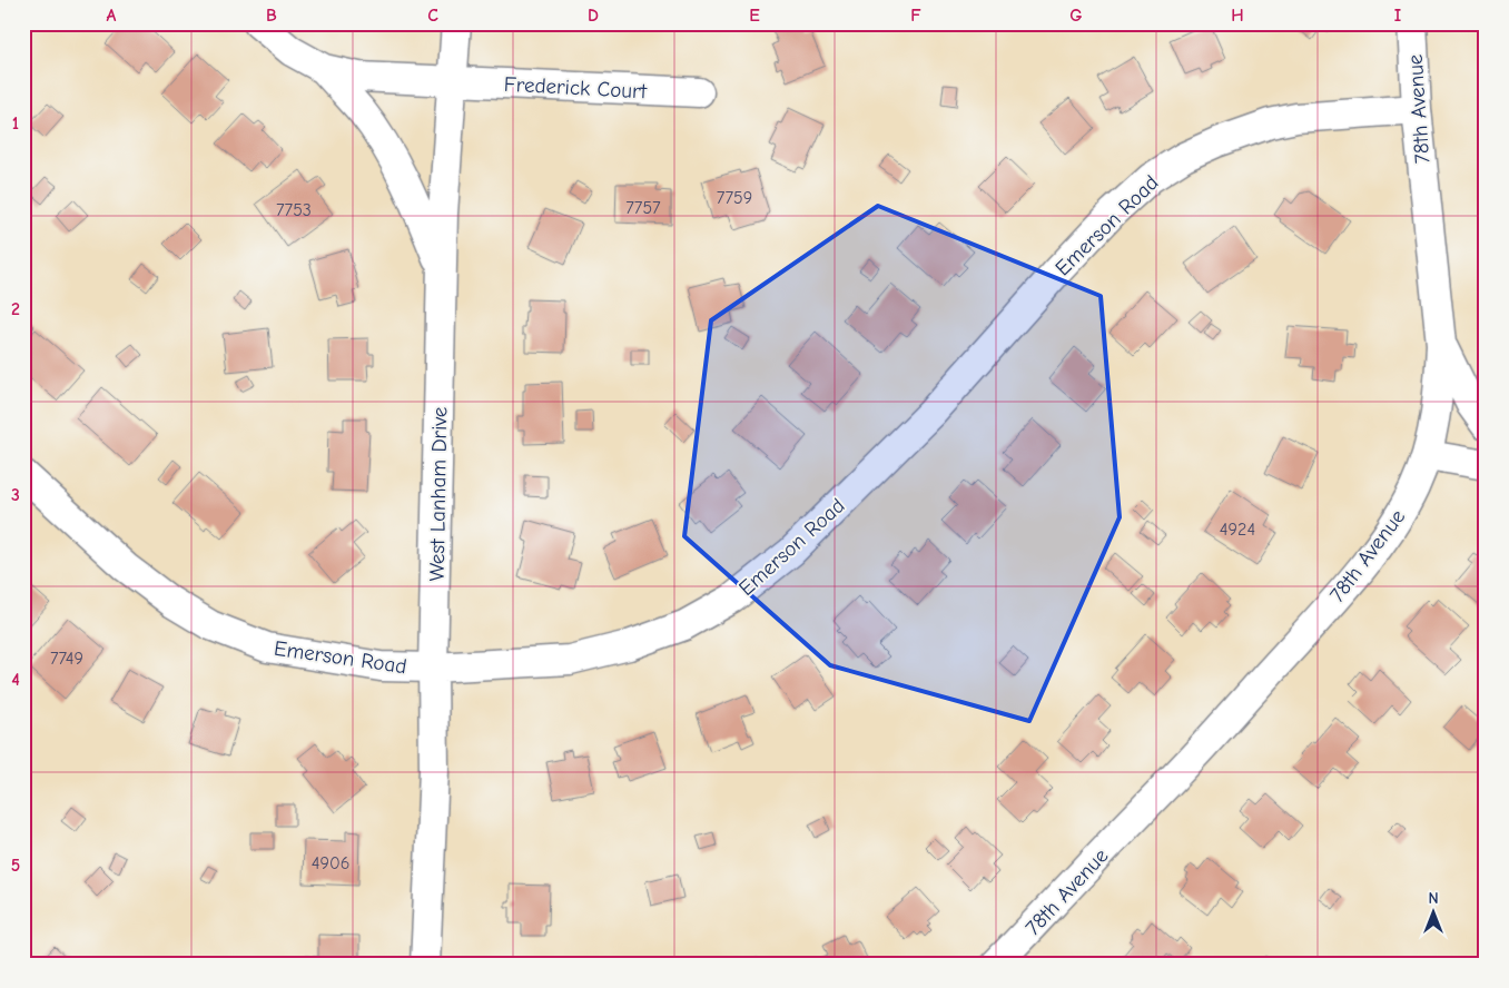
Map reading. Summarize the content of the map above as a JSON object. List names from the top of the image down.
{
  "streets": {
    "street": [
      "Frederick Court",
      "78th Avenue",
      "Emerson Road",
      "West Lanham Drive"
    ]
  },
  "crossings": [
    ["Frederick Court", "West Lanham Drive"],
    ["78th Avenue", "Emerson Road"],
    ["Emerson Road", "West Lanham Drive"]
  ],
  "house_numbers": [
    "7759",
    "7757",
    "7753",
    "4924",
    "7749",
    "4906"
  ],
  "north": "top",
  "grid": {
    "columns": [
      "A",
      "B",
      "C",
      "D",
      "E",
      "F",
      "G",
      "H",
      "I"
    ],
    "rows": [
      "1",
      "2",
      "3",
      "4",
      "5"
    ]
  }
}
